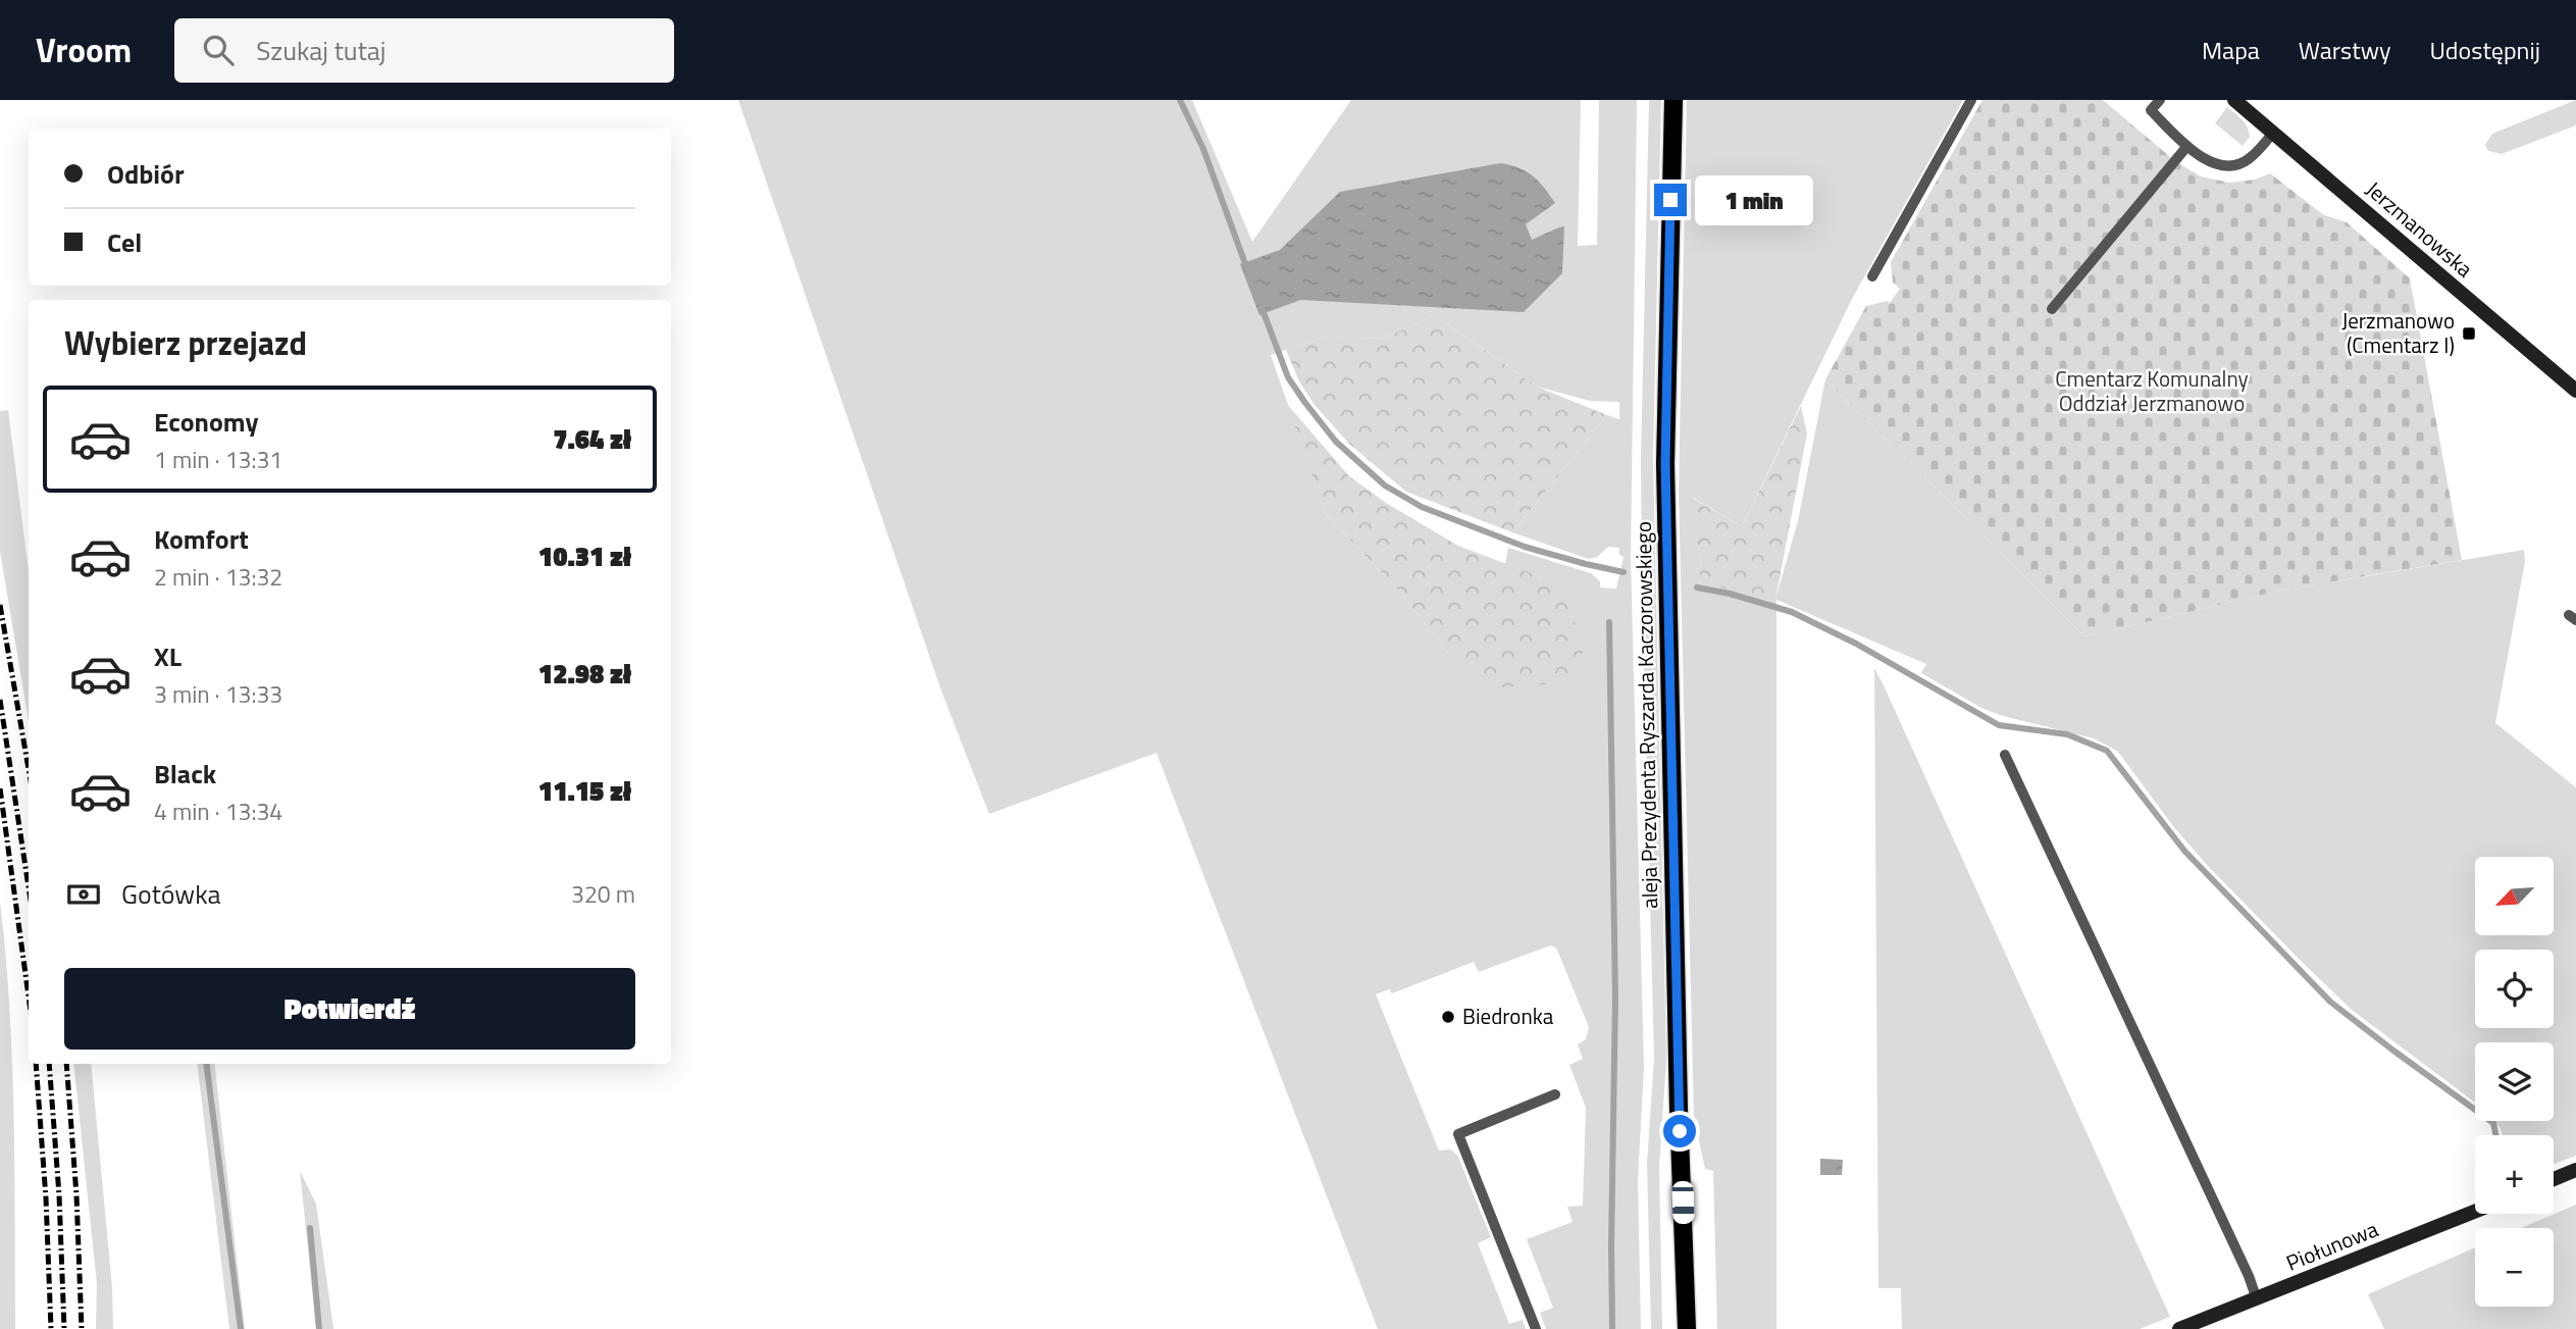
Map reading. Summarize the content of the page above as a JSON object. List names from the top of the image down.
{
  "streets": {
    "main road": ["aleja Prezydenta Ryszarda Kaczorowskiego"],
    "street": ["Jerzmanowska", "Piołunowa"]
  },
  "parks": ["Cmentarz Komunalny Oddział Jerzmanowo"],
  "places": {
    "transit": ["Jerzmanowo (Cmentarz I)"],
    "other": ["Biedronka"]
  },
  "north": "bottom left",
  "page": {
    "header": "Vroom",
    "search": "Szukaj tutaj",
    "nav": ["Mapa", "Warstwy", "Udostępnij"],
    "banner": ["Odbiór", "Cel"],
    "bubble": "1 min",
    "heading": "Wybierz przejazd",
    "list": [
      {
        "name": "Economy",
        "note": "1 min · 13:31",
        "value": "7.64 zł"
      },
      {
        "name": "Komfort",
        "note": "2 min · 13:32",
        "value": "10.31 zł"
      },
      {
        "name": "XL",
        "note": "3 min · 13:33",
        "value": "12.98 zł"
      },
      {
        "name": "Black",
        "note": "4 min · 13:34",
        "value": "11.15 zł"
      }
    ],
    "pay": ["Gotówka", "320 m"],
    "map_buttons": ["+", "−"],
    "buttons": "Potwierdź"
  }
}
